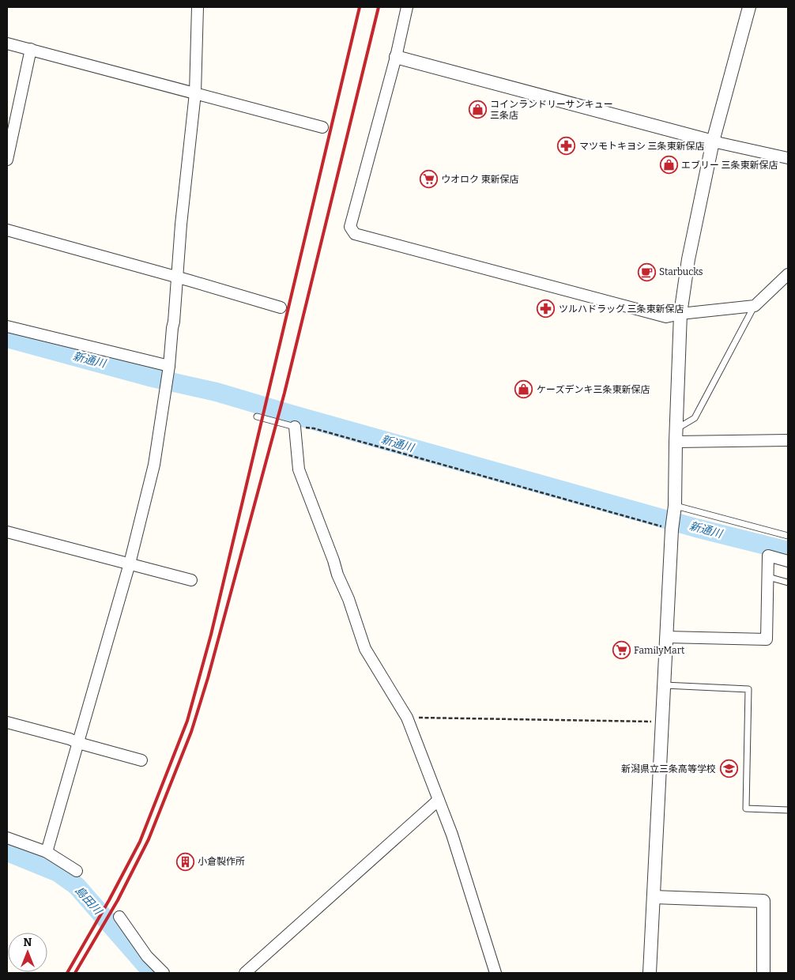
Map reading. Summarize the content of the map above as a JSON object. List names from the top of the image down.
{
  "water": ["新通川", "島田川"],
  "places": {
    "shop": ["コインランドリーサンキュー 三条店", "エブリー 三条東新保店", "ケーズデンキ三条東新保店"],
    "pharmacy": ["マツモトキヨシ 三条東新保店", "ツルハドラッグ 三条東新保店"],
    "supermarket": ["ウオロク 東新保店", "FamilyMart"],
    "cafe": ["Starbucks"],
    "school or university": ["新潟県立三条高等学校"],
    "building": ["小倉製作所"]
  },
  "north": "top"
}
